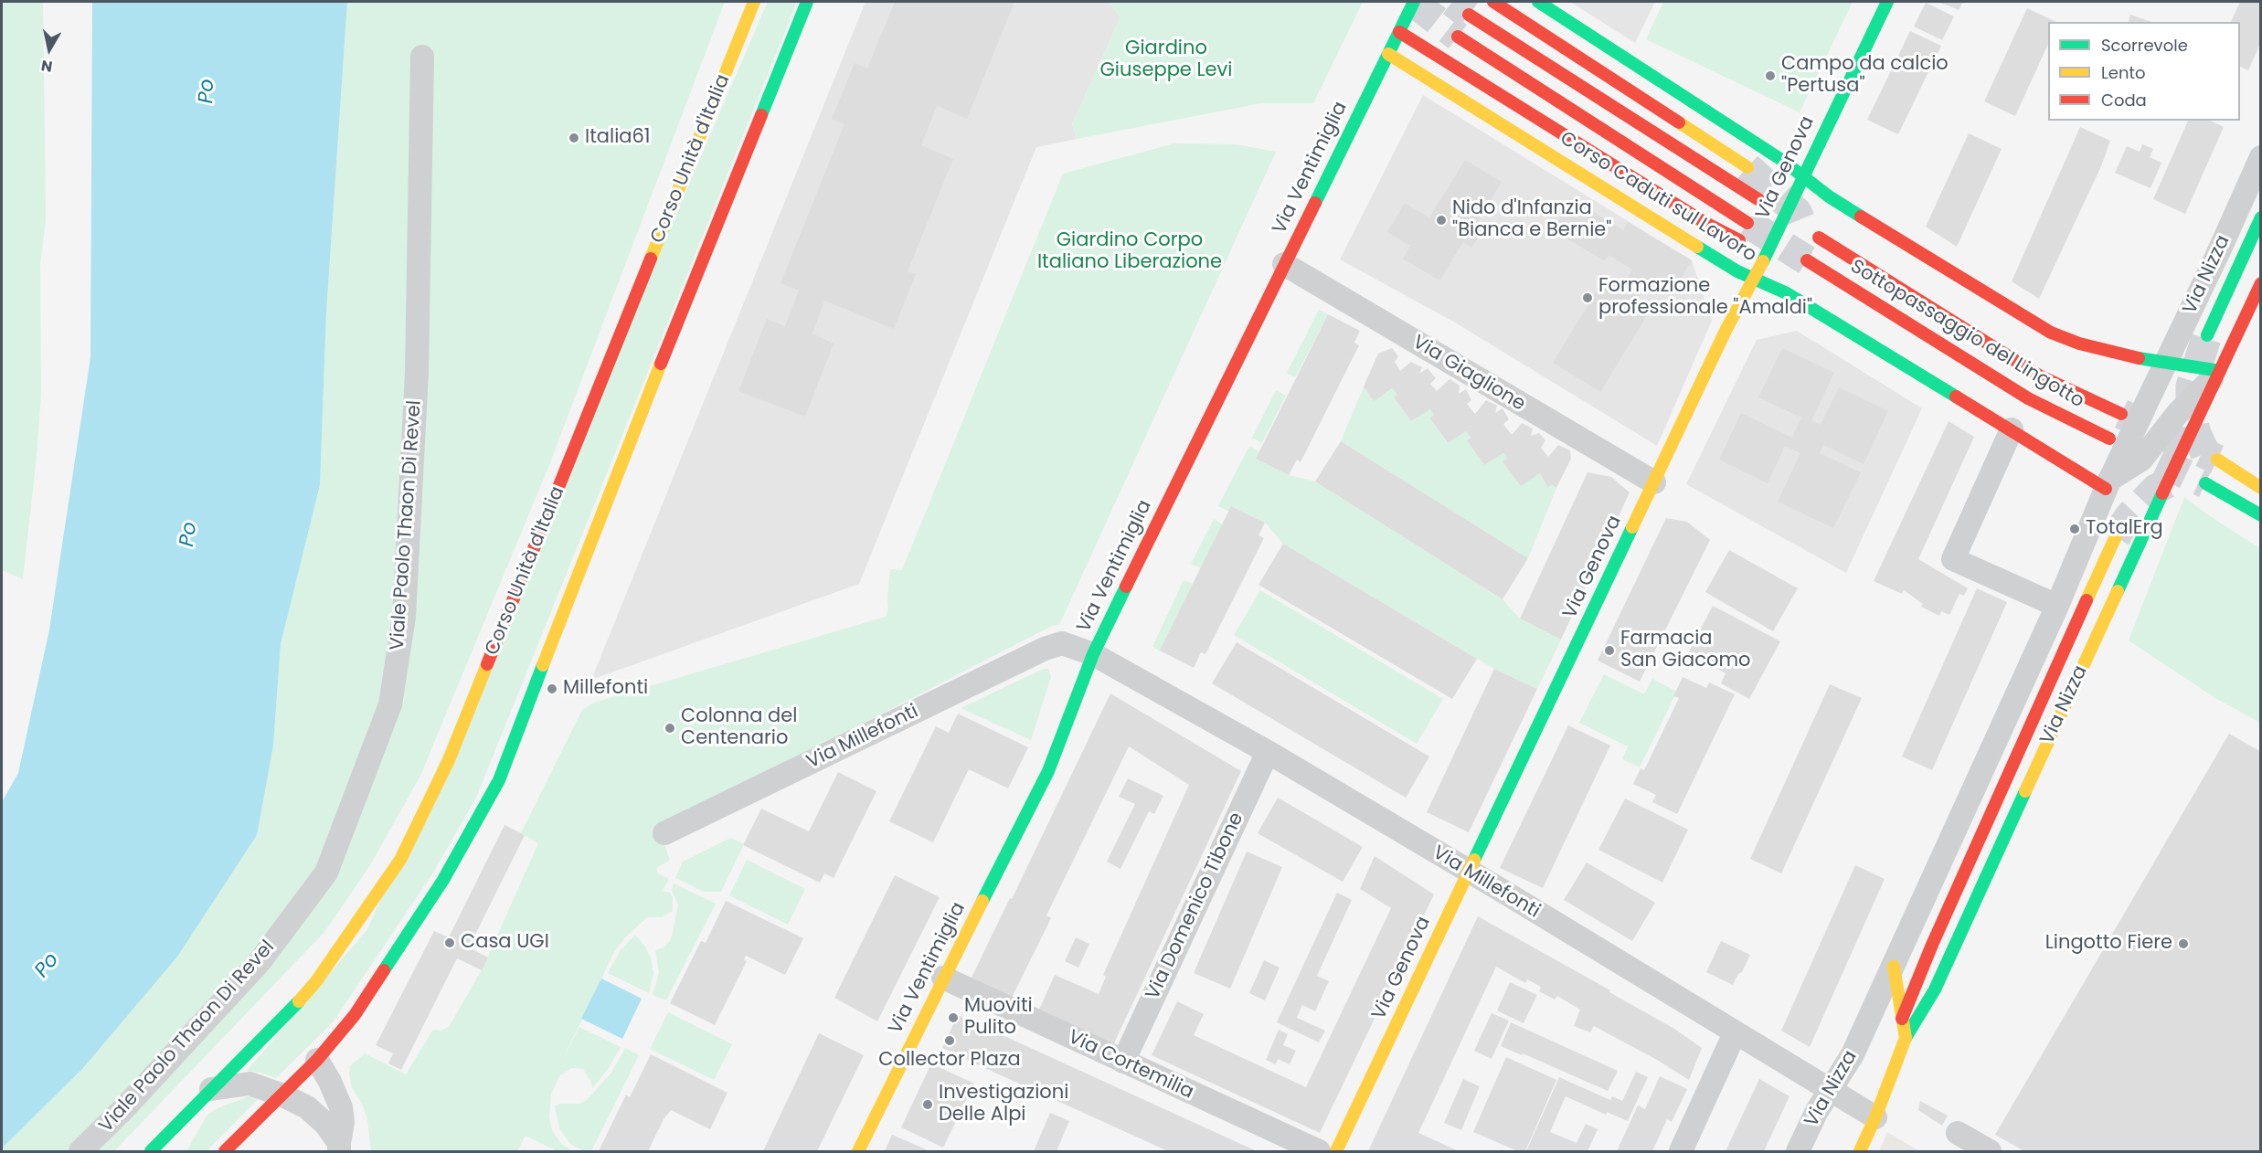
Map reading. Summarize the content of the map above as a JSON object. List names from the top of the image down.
{
  "streets": {
    "main road": [
      "Corso Unità d'Italia",
      "Via Ventimiglia",
      "Via Genova",
      "Corso Caduti sul Lavoro",
      "Via Nizza",
      "Sottopassaggio del Lingotto"
    ],
    "street": [
      "Via Giaglione",
      "Viale Paolo Thaon Di Revel",
      "Via Millefonti",
      "Via Domenico Tibone",
      "Via Cortemilia"
    ]
  },
  "crossings": [
    ["Via Ventimiglia", "Corso Caduti sul Lavoro"],
    ["Via Ventimiglia", "Via Giaglione"],
    ["Via Ventimiglia", "Via Millefonti"],
    ["Via Ventimiglia", "Via Cortemilia"],
    ["Via Genova", "Corso Caduti sul Lavoro"],
    ["Via Genova", "Via Giaglione"],
    ["Via Genova", "Via Millefonti"],
    ["Corso Caduti sul Lavoro", "Via Nizza"],
    ["Via Nizza", "Via Millefonti"],
    ["Via Millefonti", "Via Domenico Tibone"],
    ["Via Domenico Tibone", "Via Cortemilia"]
  ],
  "water": ["Po"],
  "parks": ["Giardino Giuseppe Levi", "Giardino Corpo Italiano Liberazione"],
  "places": [
    "Campo da calcio \"Pertusa\"",
    "Italia61",
    "Nido d'Infanzia \"Bianca e Bernie\"",
    "Formazione professionale \"Amaldi\"",
    "TotalErg",
    "Farmacia San Giacomo",
    "Millefonti",
    "Colonna del Centenario",
    "Casa UGI",
    "Lingotto Fiere",
    "Muoviti Pulito",
    "Collector Plaza",
    "Investigazioni Delle Alpi"
  ],
  "legend": ["Scorrevole", "Lento", "Coda"],
  "north": "bottom"
}
